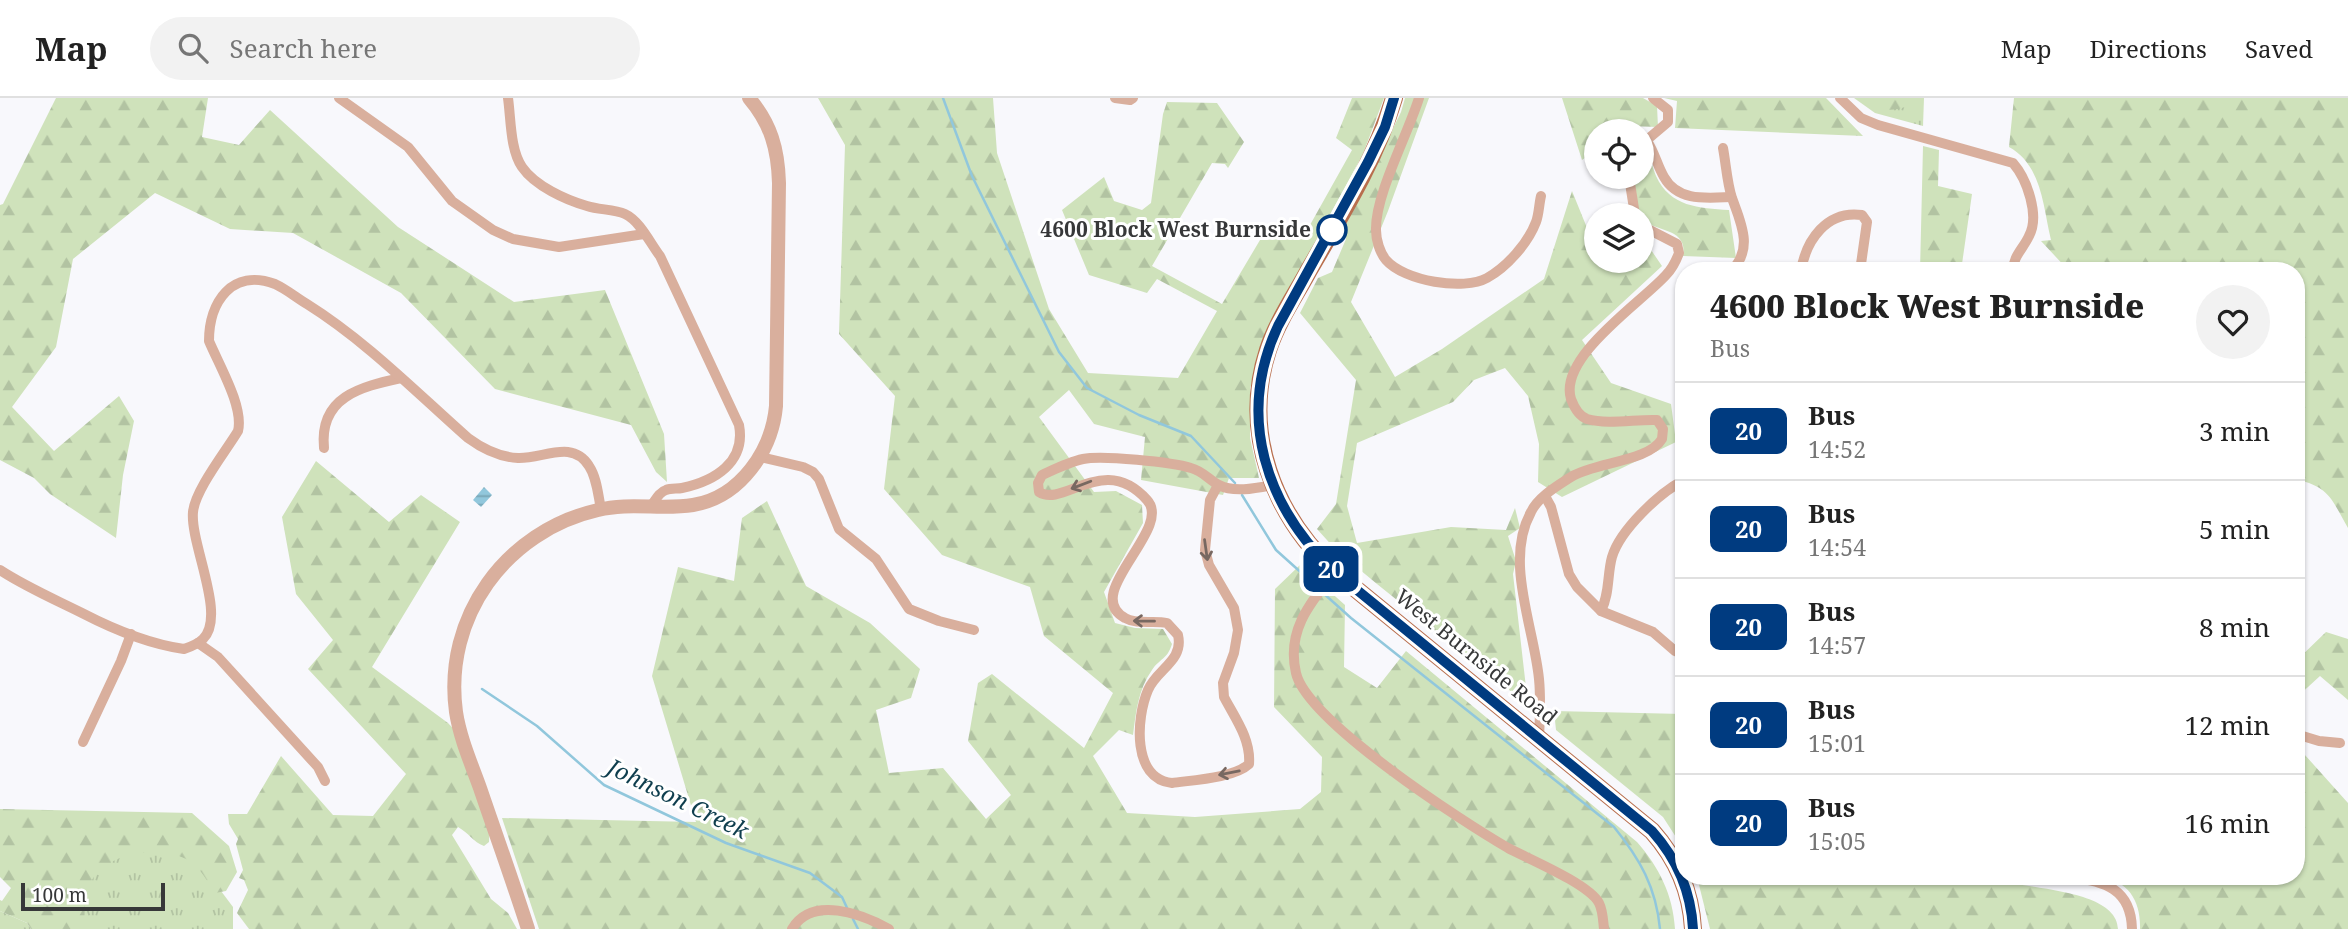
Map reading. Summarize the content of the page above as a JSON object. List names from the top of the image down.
{
  "streets": {
    "main road": ["West Burnside Road"]
  },
  "water": ["Johnson Creek"],
  "places": ["4600 Block West Burnside"],
  "lines": ["bus line 20"],
  "scale_bar": "100 m",
  "page": {
    "header": "Map",
    "search": "Search here",
    "nav": ["Map", "Directions", "Saved"],
    "on_map": "20",
    "heading": ["4600 Block West Burnside", "Bus"],
    "list": [
      {
        "mark": "20",
        "name": "Bus",
        "note": "14:52",
        "value": "3 min"
      },
      {
        "mark": "20",
        "name": "Bus",
        "note": "14:54",
        "value": "5 min"
      },
      {
        "mark": "20",
        "name": "Bus",
        "note": "14:57",
        "value": "8 min"
      },
      {
        "mark": "20",
        "name": "Bus",
        "note": "15:01",
        "value": "12 min"
      },
      {
        "mark": "20",
        "name": "Bus",
        "note": "15:05",
        "value": "16 min"
      }
    ],
    "scale": "100 m"
  }
}
